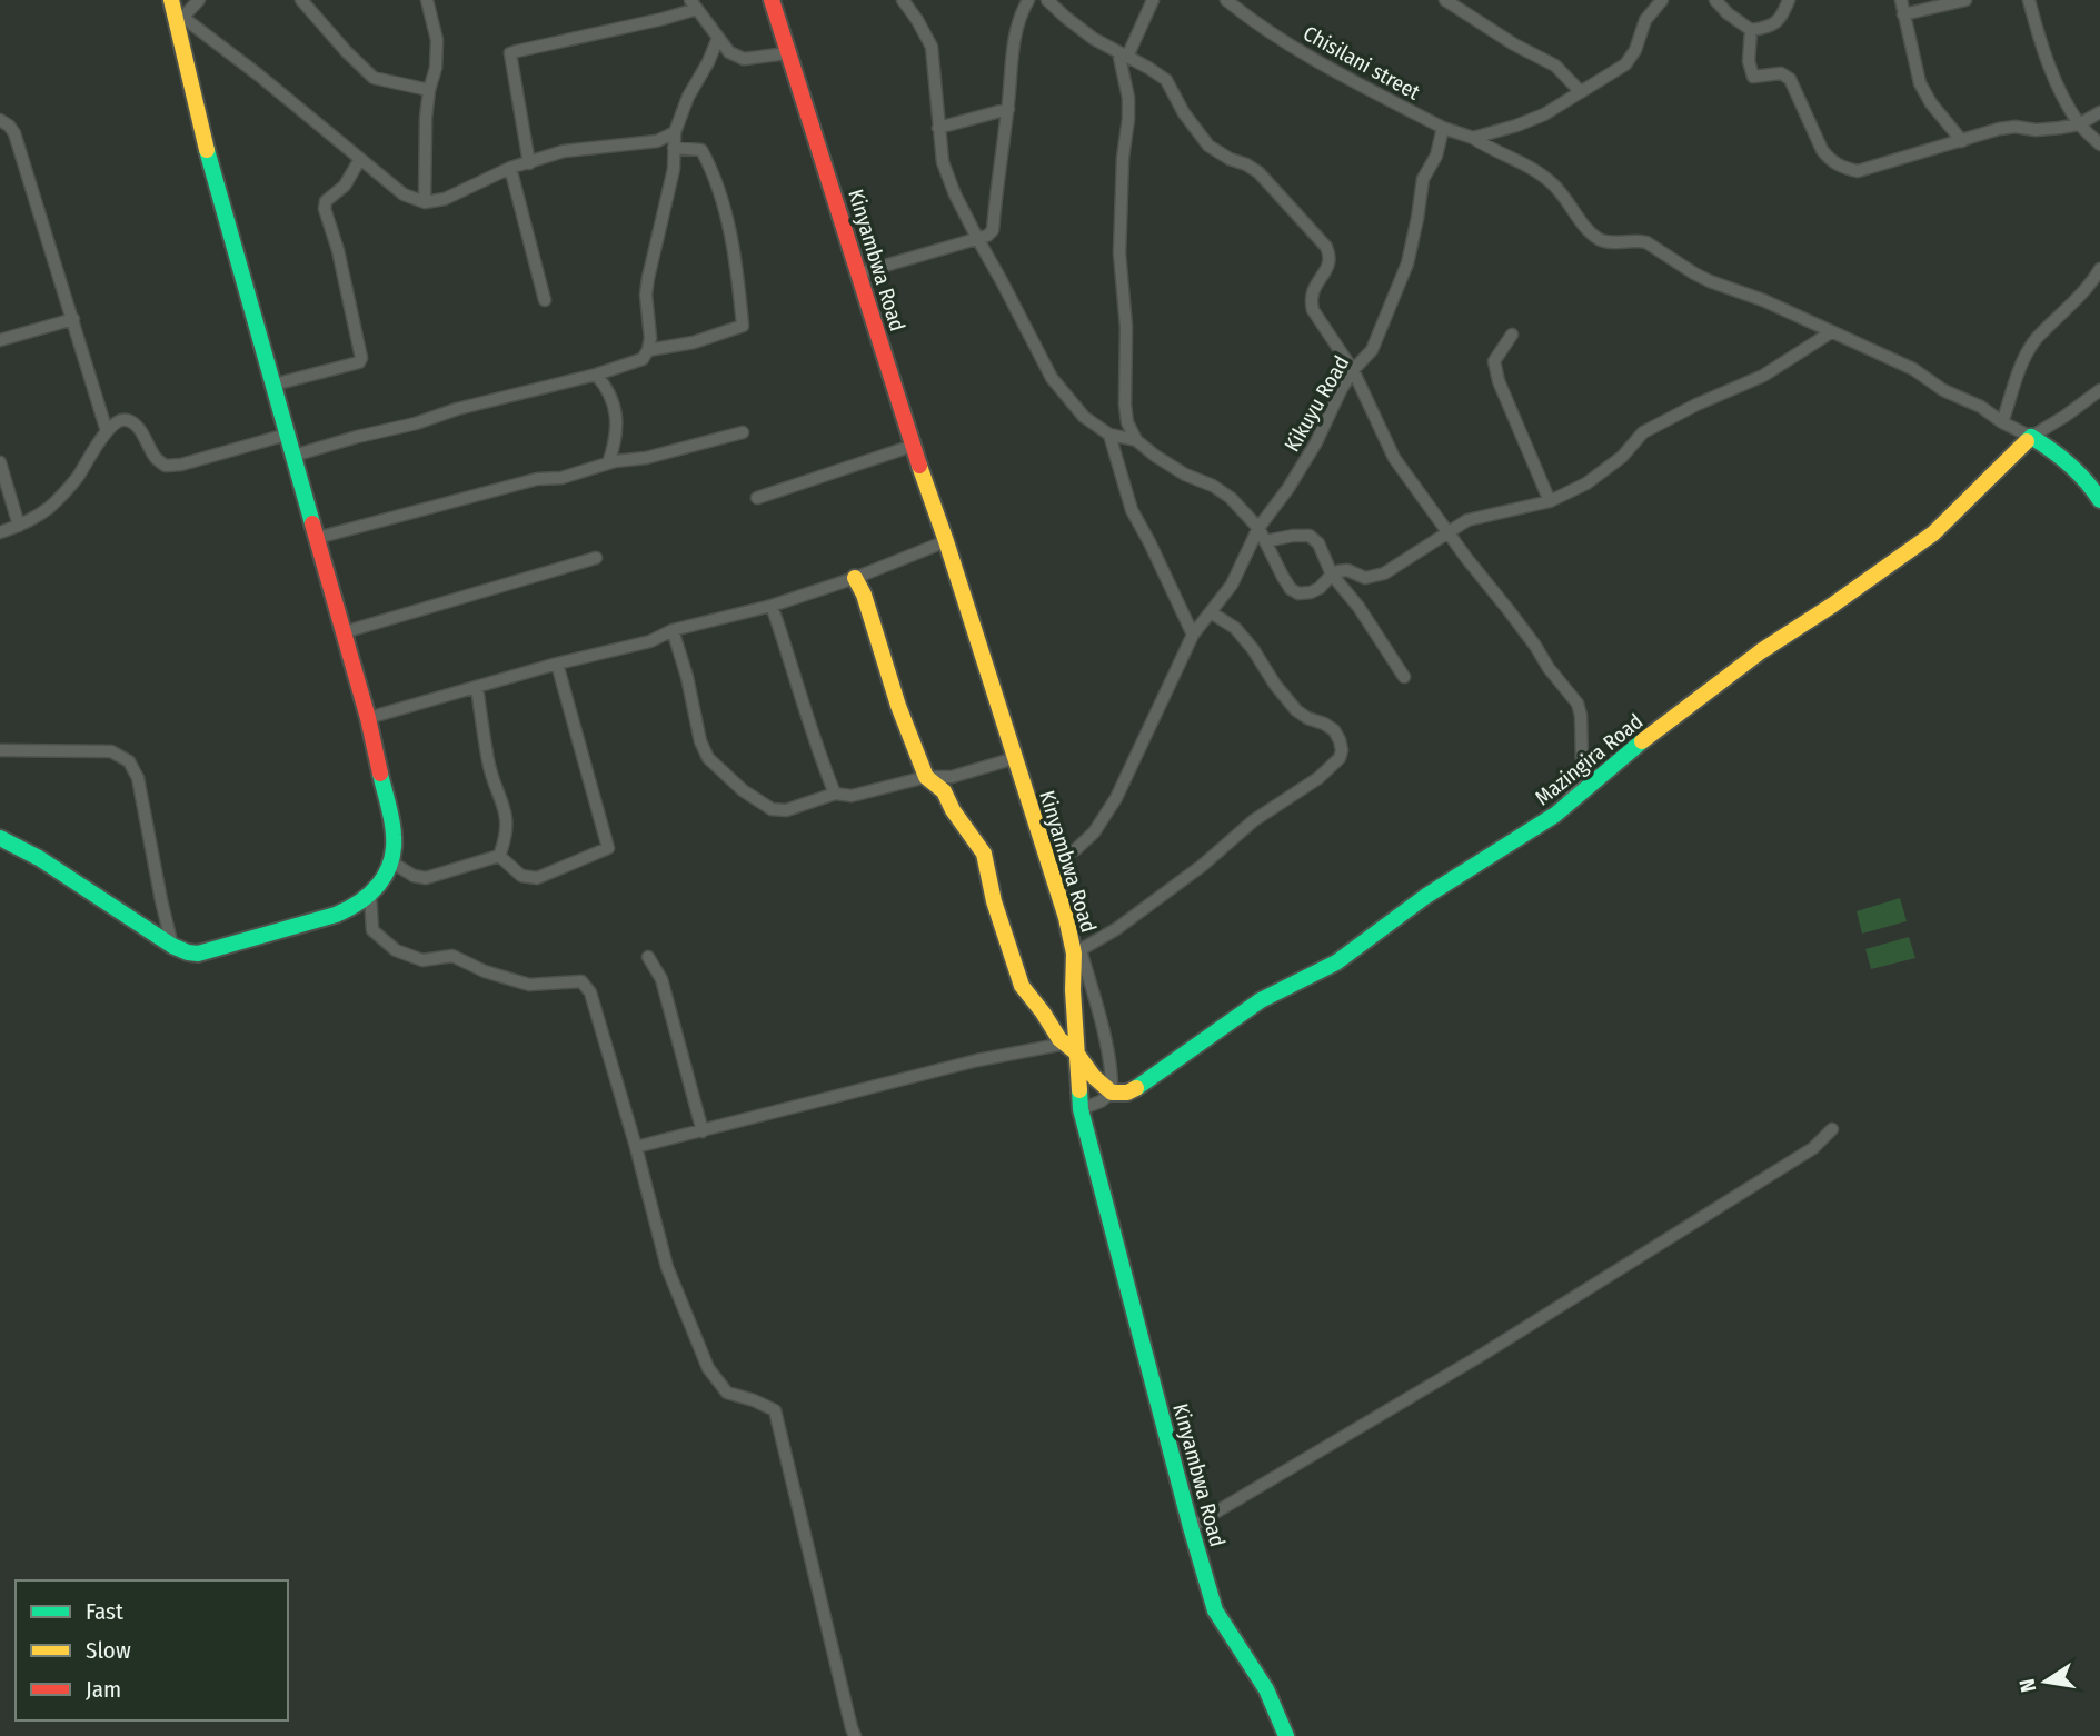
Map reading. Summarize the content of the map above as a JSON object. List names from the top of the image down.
{
  "streets": {
    "street": [
      "Chisilani street",
      "Kinyambwa Road",
      "Kikuyu Road",
      "Mazingira Road"
    ]
  },
  "crossings": [
    ["Chisilani street", "Kikuyu Road"],
    ["Kinyambwa Road", "Kikuyu Road"]
  ],
  "legend": ["Fast", "Slow", "Jam"],
  "north": "left"
}
